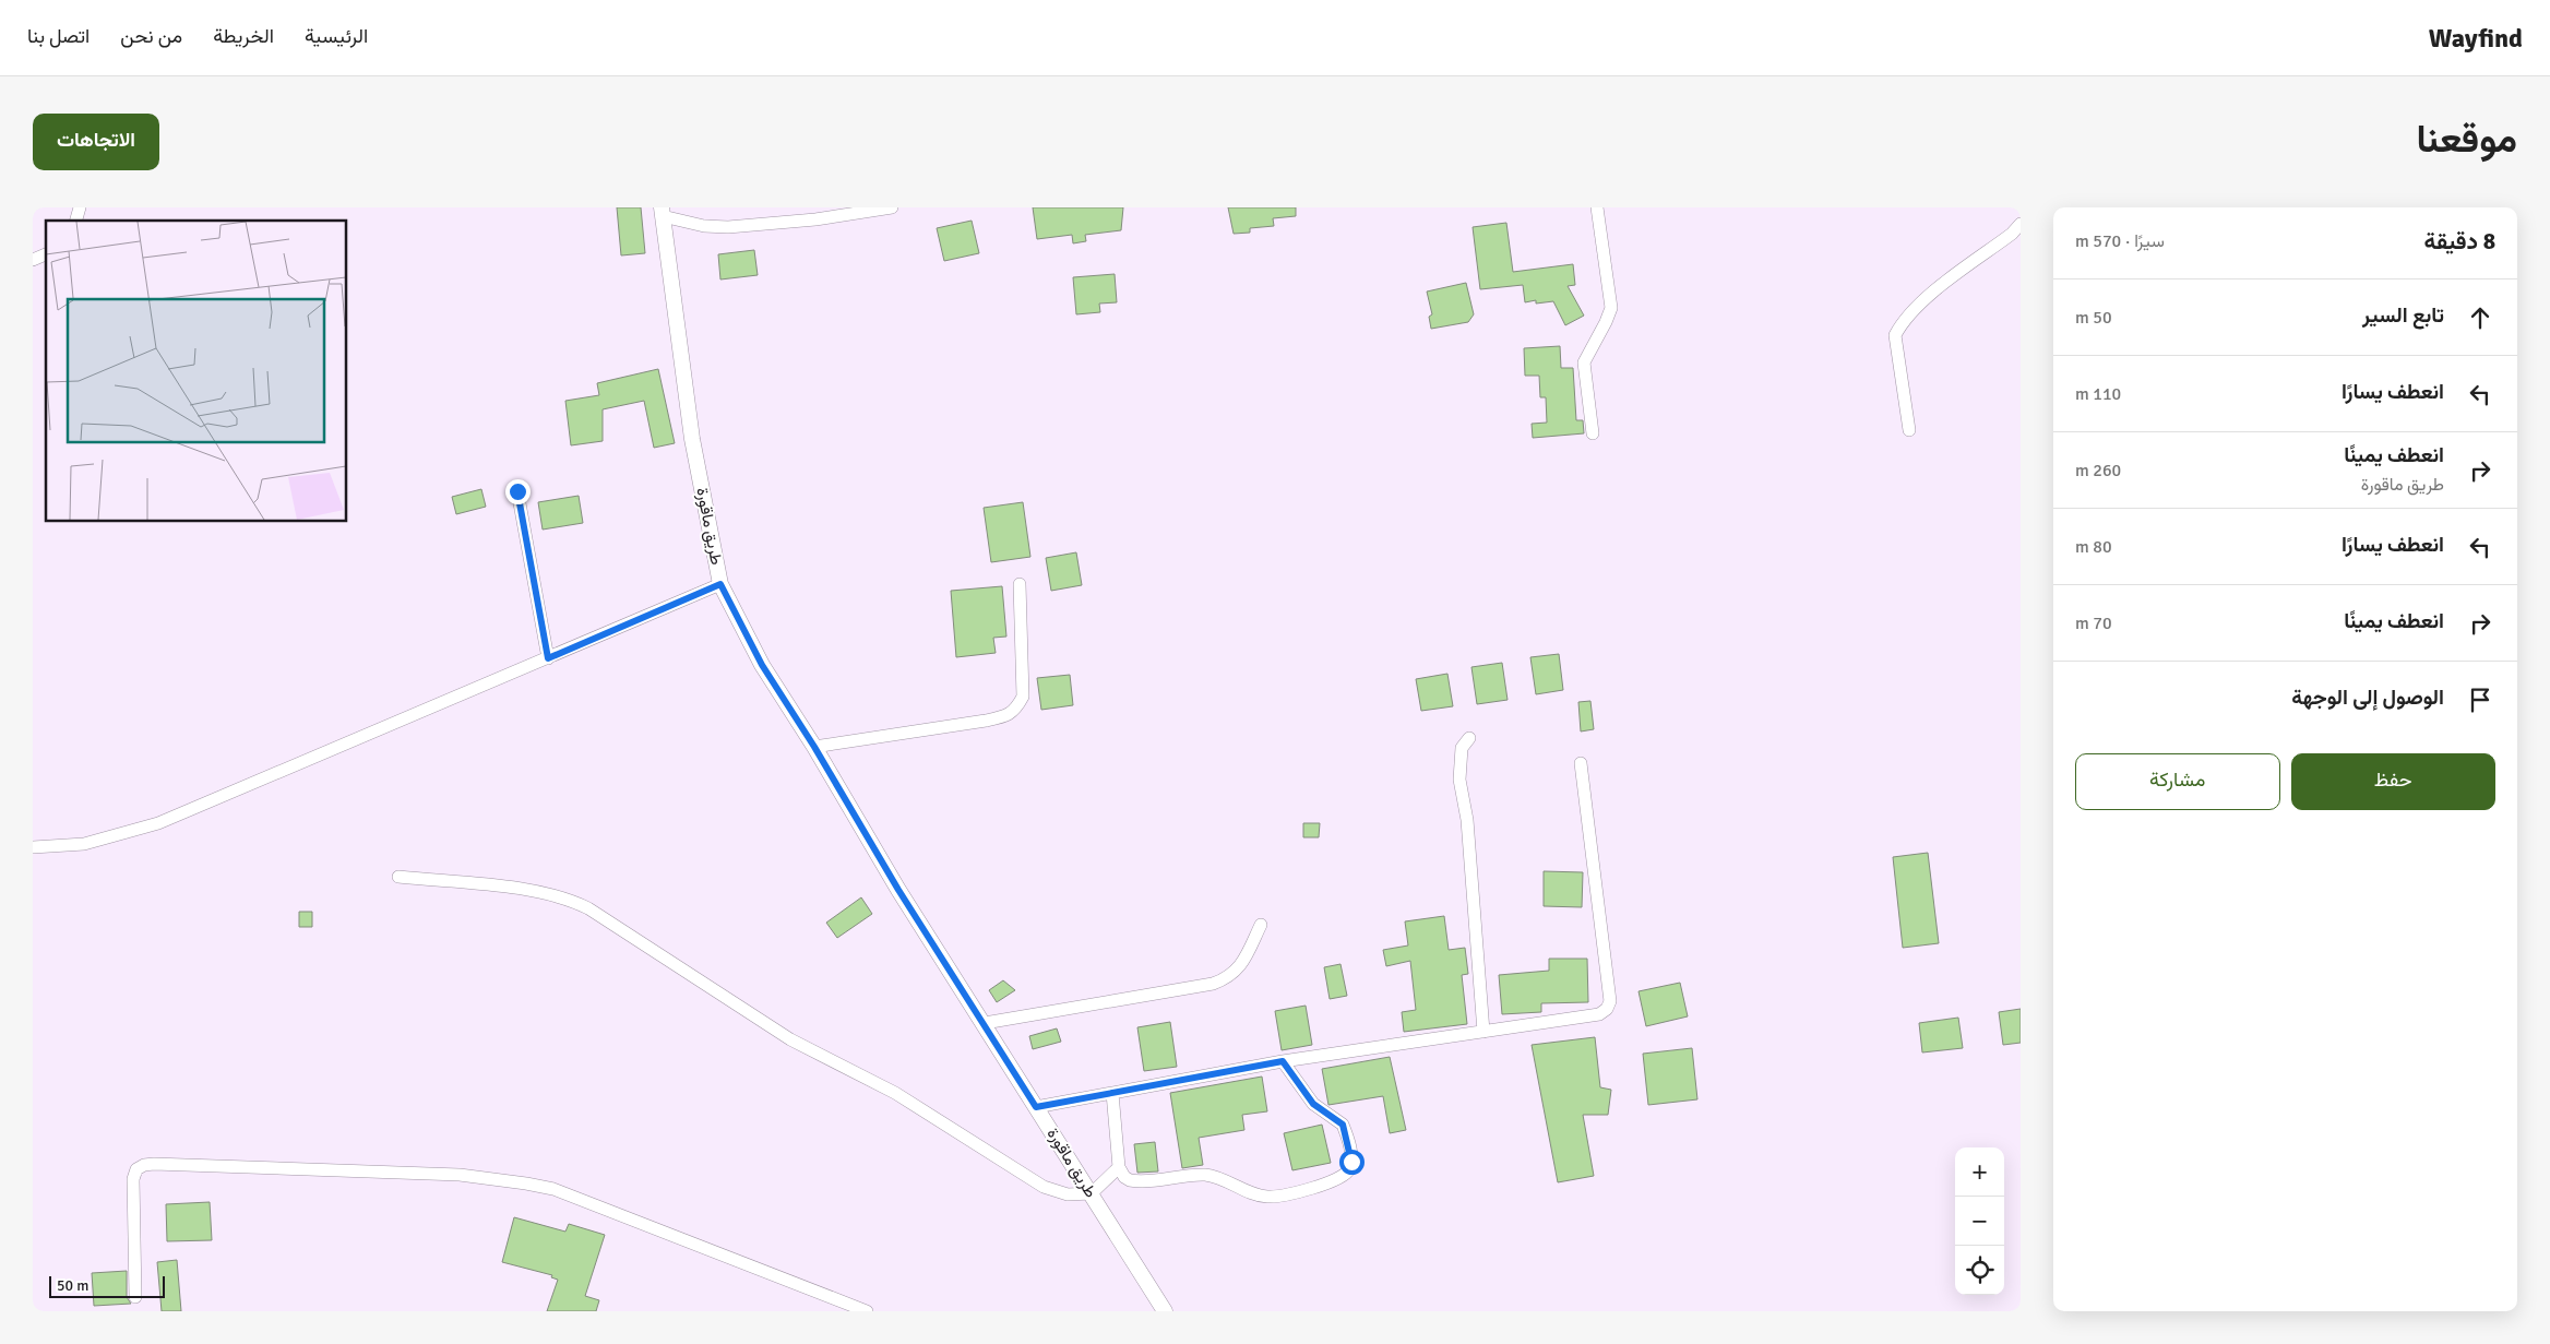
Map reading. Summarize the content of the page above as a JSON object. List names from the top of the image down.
{
  "streets": {
    "street": ["طريق ماقورة"]
  },
  "scale_bar": "50 m",
  "page": {
    "header": "Wayfind",
    "nav": [
      "الرئيسية",
      "الخريطة",
      "من نحن",
      "اتصل بنا"
    ],
    "title": "موقعنا",
    "buttons": [
      "الاتجاهات",
      ["حفظ", "مشاركة"]
    ],
    "heading": ["8 دقيقة", "سيرًا · 570 m"],
    "list": [
      ["تابع السير", "50 m"],
      ["انعطف يسارًا", "110 m"],
      ["انعطف يمينًا", "طريق ماقورة", "260 m"],
      ["انعطف يسارًا", "80 m"],
      ["انعطف يمينًا", "70 m"],
      "الوصول إلى الوجهة"
    ],
    "map_buttons": ["+", "−"],
    "scale": "50 m"
  }
}
